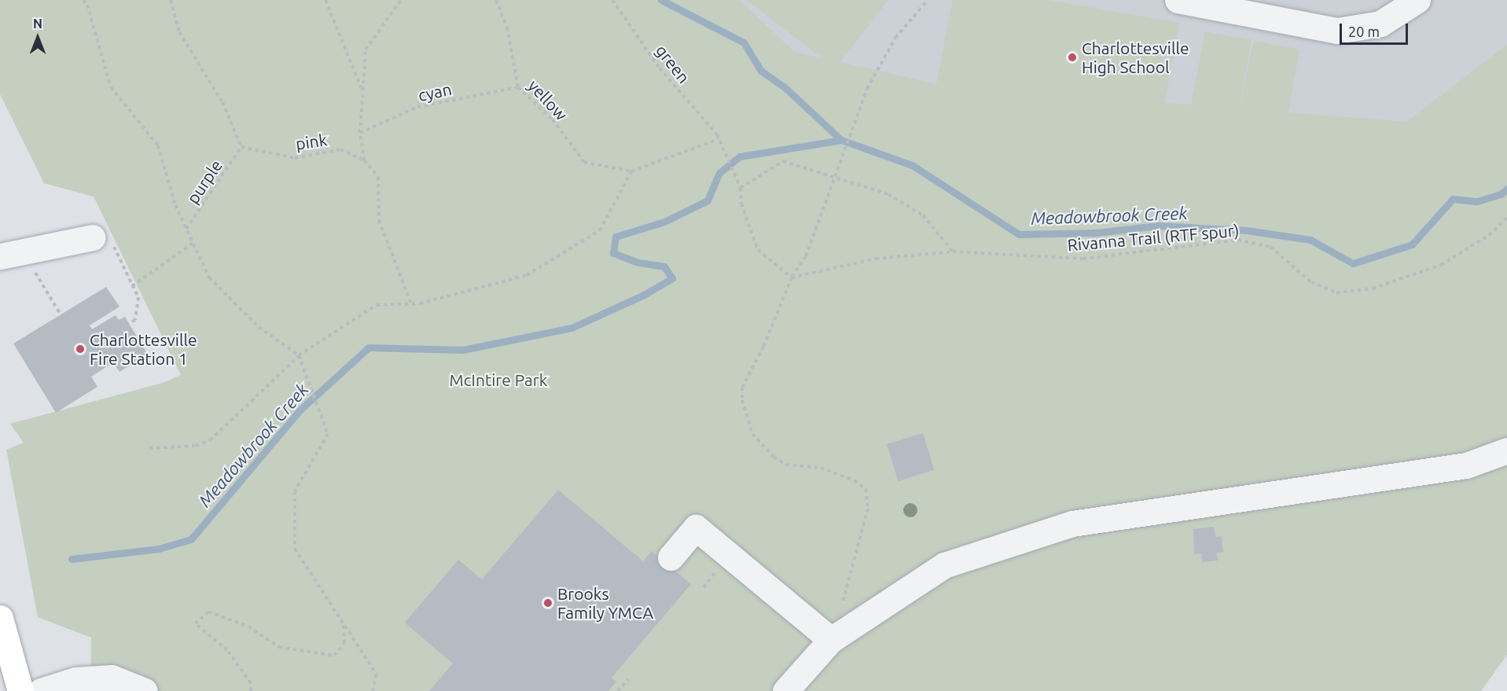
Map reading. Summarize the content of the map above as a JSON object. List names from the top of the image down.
{
  "streets": {
    "path": [
      "green",
      "cyan",
      "yellow",
      "pink",
      "purple",
      "Rivanna Trail (RTF spur)"
    ]
  },
  "crossings": [
    ["cyan", "yellow"],
    ["pink", "purple"]
  ],
  "water": ["Meadowbrook Creek"],
  "parks": ["McIntire Park"],
  "places": ["Charlottesville High School", "Charlottesville Fire Station 1", "Brooks Family YMCA"],
  "scale_bar": "20 m",
  "north": "top"
}
